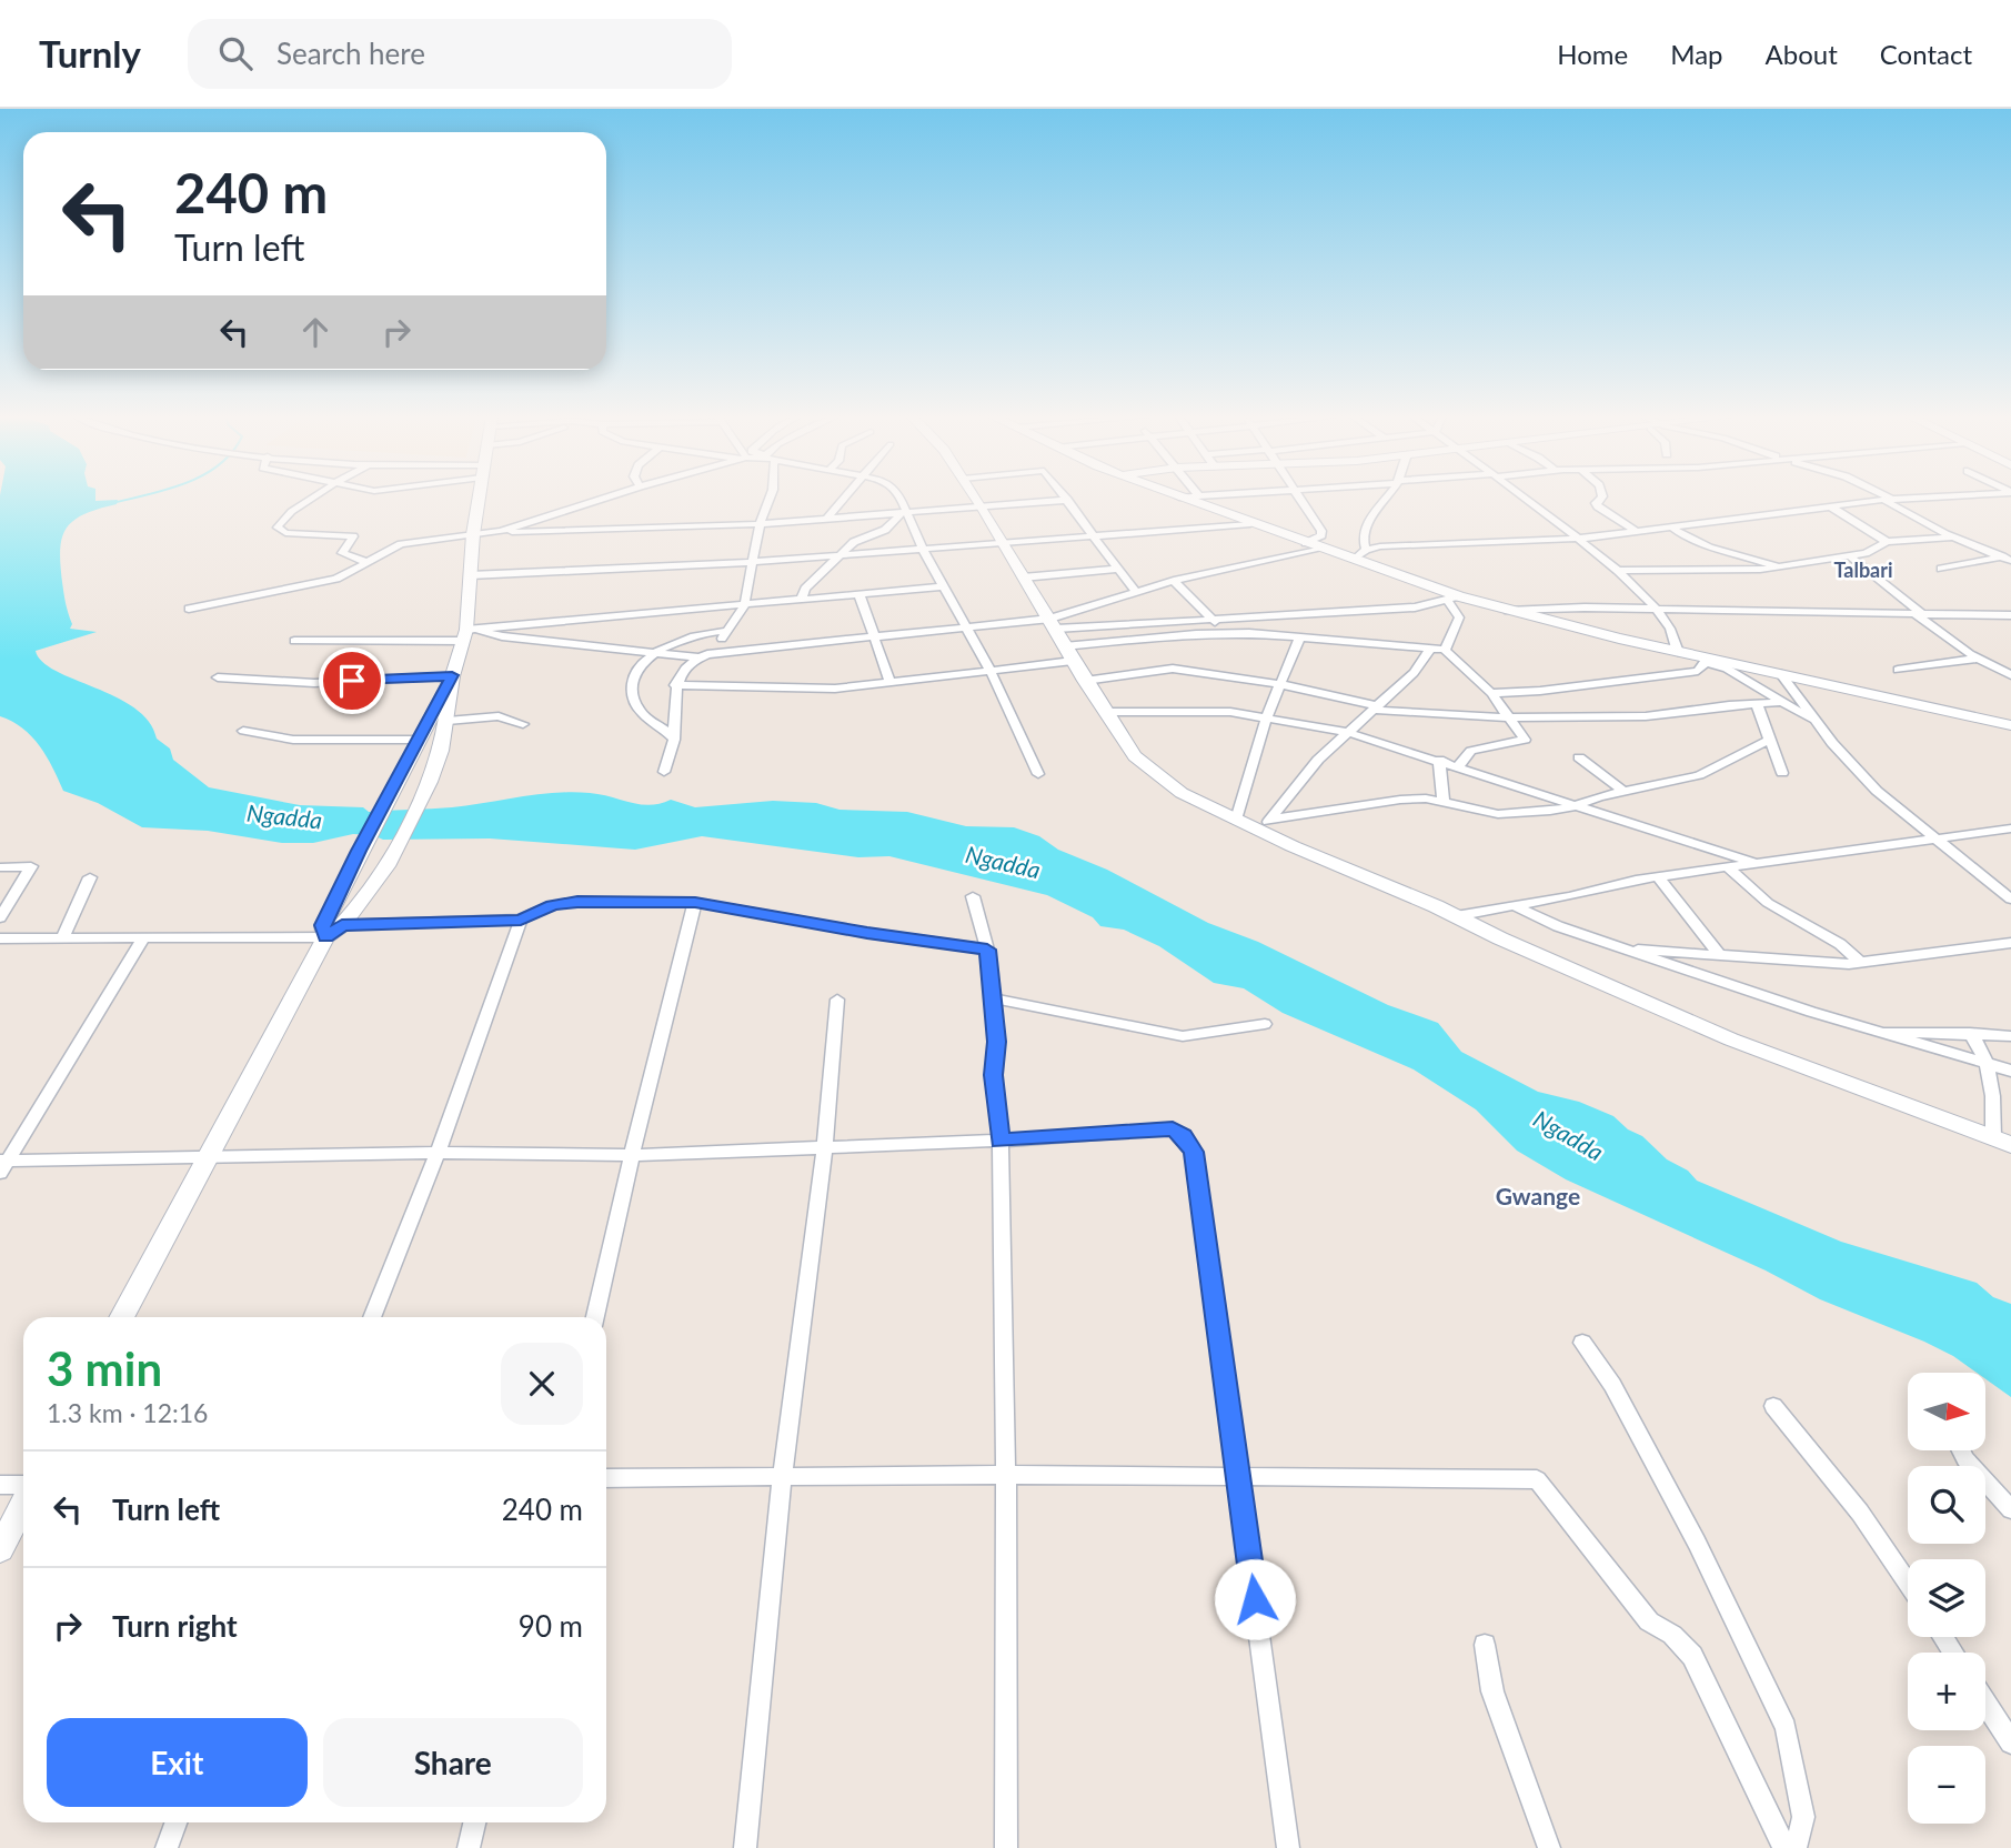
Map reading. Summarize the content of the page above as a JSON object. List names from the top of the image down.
{
  "districts": ["Talbari", "Gwange"],
  "water": ["Ngadda"],
  "north": "right",
  "page": {
    "header": "Turnly",
    "search": "Search here",
    "nav": [
      "Home",
      "Map",
      "About",
      "Contact"
    ],
    "turn": ["240 m", "Turn left"],
    "heading": ["3 min", "1.3 km · 12:16"],
    "map_buttons": ["+", "−"],
    "list": [
      {
        "name": "Turn left",
        "value": "240 m"
      },
      {
        "name": "Turn right",
        "value": "90 m"
      }
    ],
    "buttons": ["Exit", "Share"]
  }
}
